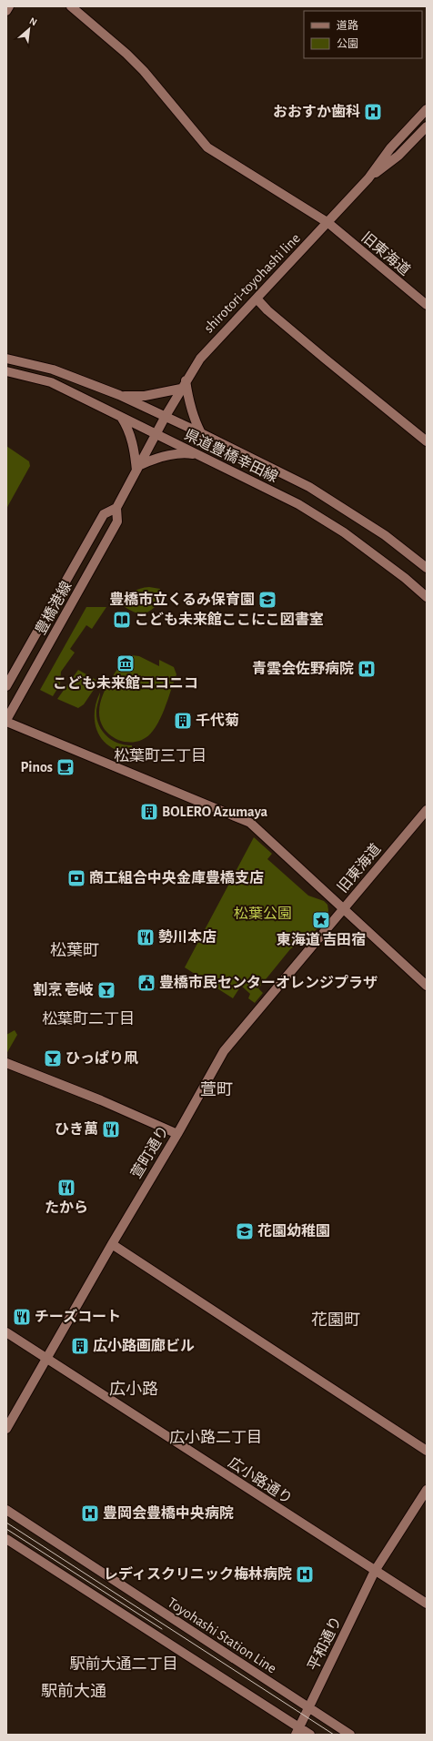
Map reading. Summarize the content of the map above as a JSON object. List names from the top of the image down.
{
  "streets": {
    "street": [
      "旧東海道",
      "shirotori-toyohashi line",
      "県道豊橋幸田線",
      "豊橋港線",
      "萱町通り",
      "広小路通り",
      "Toyohashi Station Line",
      "平和通り"
    ]
  },
  "crossings": [
    ["旧東海道", "shirotori-toyohashi line"],
    ["旧東海道", "萱町通り"],
    ["shirotori-toyohashi line", "県道豊橋幸田線"],
    ["shirotori-toyohashi line", "豊橋港線"],
    ["県道豊橋幸田線", "豊橋港線"],
    ["萱町通り", "広小路通り"],
    ["広小路通り", "平和通り"],
    ["Toyohashi Station Line", "平和通り"]
  ],
  "districts": [
    "松葉町三丁目",
    "松葉町",
    "松葉町二丁目",
    "萱町",
    "花園町",
    "広小路",
    "広小路二丁目",
    "駅前大通二丁目",
    "駅前大通"
  ],
  "parks": ["松葉公園"],
  "places": {
    "hospital": [
      "おおすか歯科",
      "青雲会佐野病院",
      "豊岡会豊橋中央病院",
      "レディスクリニック梅林病院"
    ],
    "school or university": ["豊橋市立くるみ保育園", "花園幼稚園"],
    "library": ["こども未来館ここにこ図書室"],
    "museum": ["こども未来館ココニコ"],
    "building": ["千代菊", "BOLERO Azumaya", "広小路画廊ビル"],
    "cafe": ["Pinos"],
    "bank": ["商工組合中央金庫豊橋支店"],
    "place": ["東海道 吉田宿"],
    "restaurant": [
      "勢川本店",
      "ひき萬",
      "たから",
      "チーズコート"
    ],
    "public building": ["豊橋市民センターオレンジプラザ"],
    "bar": ["割烹 壱岐", "ひっぱり凧"]
  },
  "legend": ["道路", "公園"],
  "north": "top right"
}
